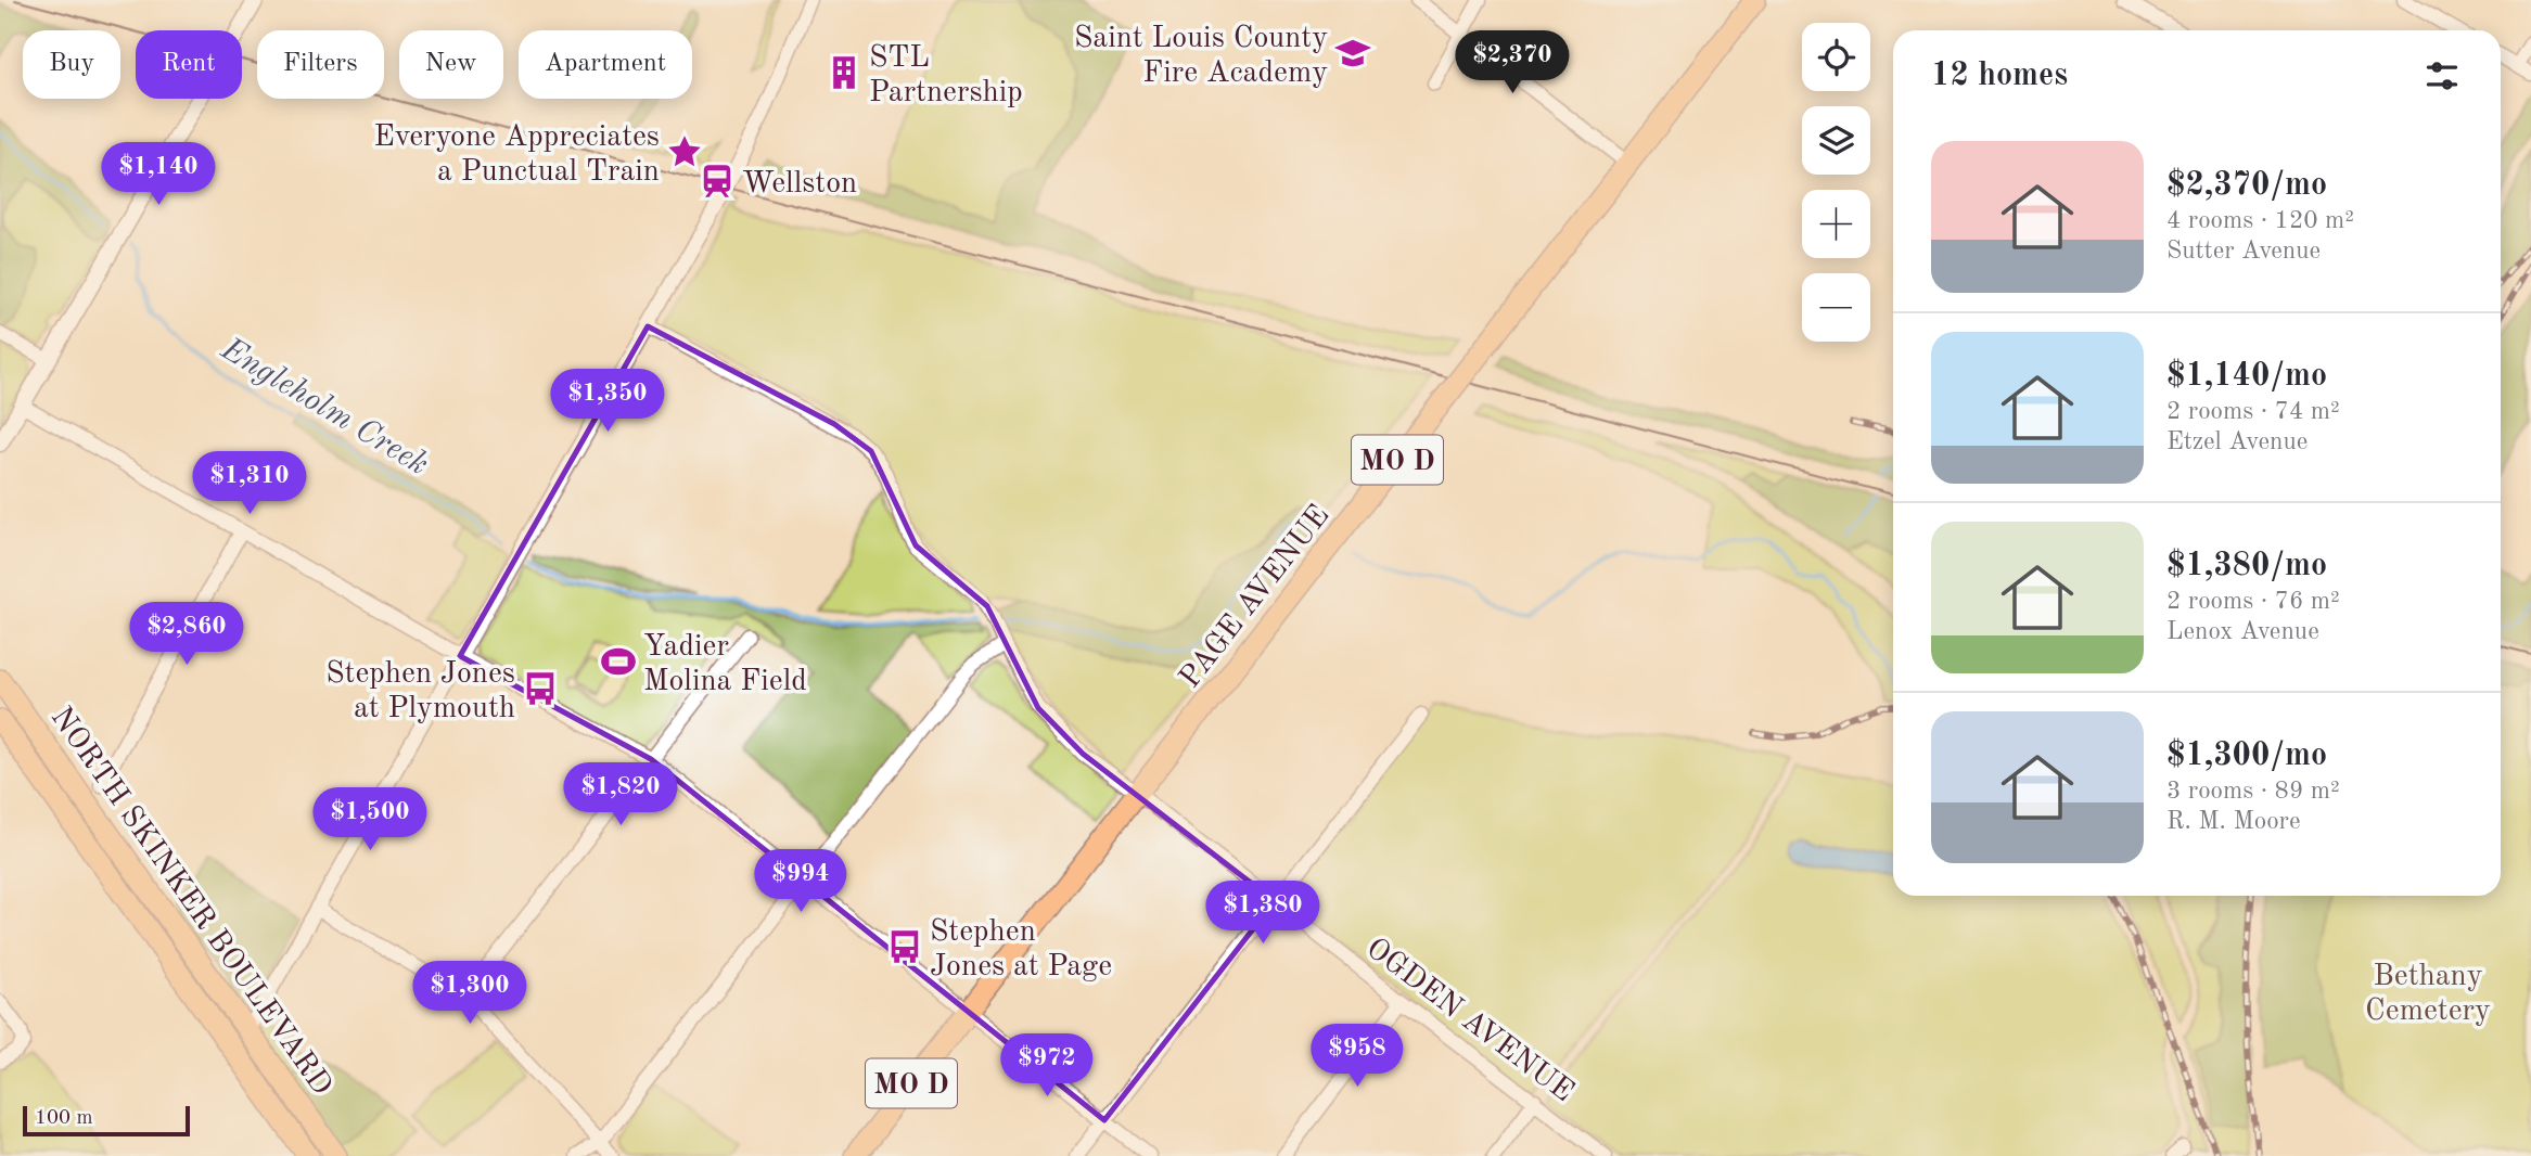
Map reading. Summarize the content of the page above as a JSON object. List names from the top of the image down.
{
  "streets": {
    "main road": ["MO D", "PAGE AVENUE", "NORTH SKINKER BOULEVARD"],
    "street": ["OGDEN AVENUE"]
  },
  "crossings": [
    ["PAGE AVENUE", "OGDEN AVENUE"]
  ],
  "water": ["Engleholm Creek"],
  "parks": ["Bethany Cemetery"],
  "places": {
    "school or university": ["Saint Louis County Fire Academy"],
    "building": ["STL Partnership"],
    "place": ["Everyone Appreciates a Punctual Train"],
    "station": ["Wellston"],
    "sports": ["Yadier Molina Field"],
    "bus stop": ["Stephen Jones at Plymouth", "Stephen Jones at Page"]
  },
  "scale_bar": "100 m",
  "page": {
    "map_buttons": ["+", "−"],
    "price": [
      "$2,370",
      "$1,140",
      "$1,350",
      "$1,310",
      "$2,860",
      "$1,820",
      "$1,500",
      "$994",
      "$1,380",
      "$1,300",
      "$958",
      "$972"
    ],
    "chip": [
      "Buy",
      "Rent",
      "Filters",
      "New",
      "Apartment"
    ],
    "heading": "12 homes",
    "list": [
      {
        "name": "$2,370/mo",
        "note": "4 rooms · 120 m² · Sutter Avenue"
      },
      {
        "name": "$1,140/mo",
        "note": "2 rooms · 74 m² · Etzel Avenue"
      },
      {
        "name": "$1,380/mo",
        "note": "2 rooms · 76 m² · Lenox Avenue"
      },
      {
        "name": "$1,300/mo",
        "note": "3 rooms · 89 m² · R. M. Moore"
      }
    ],
    "scale": "100 m"
  }
}
